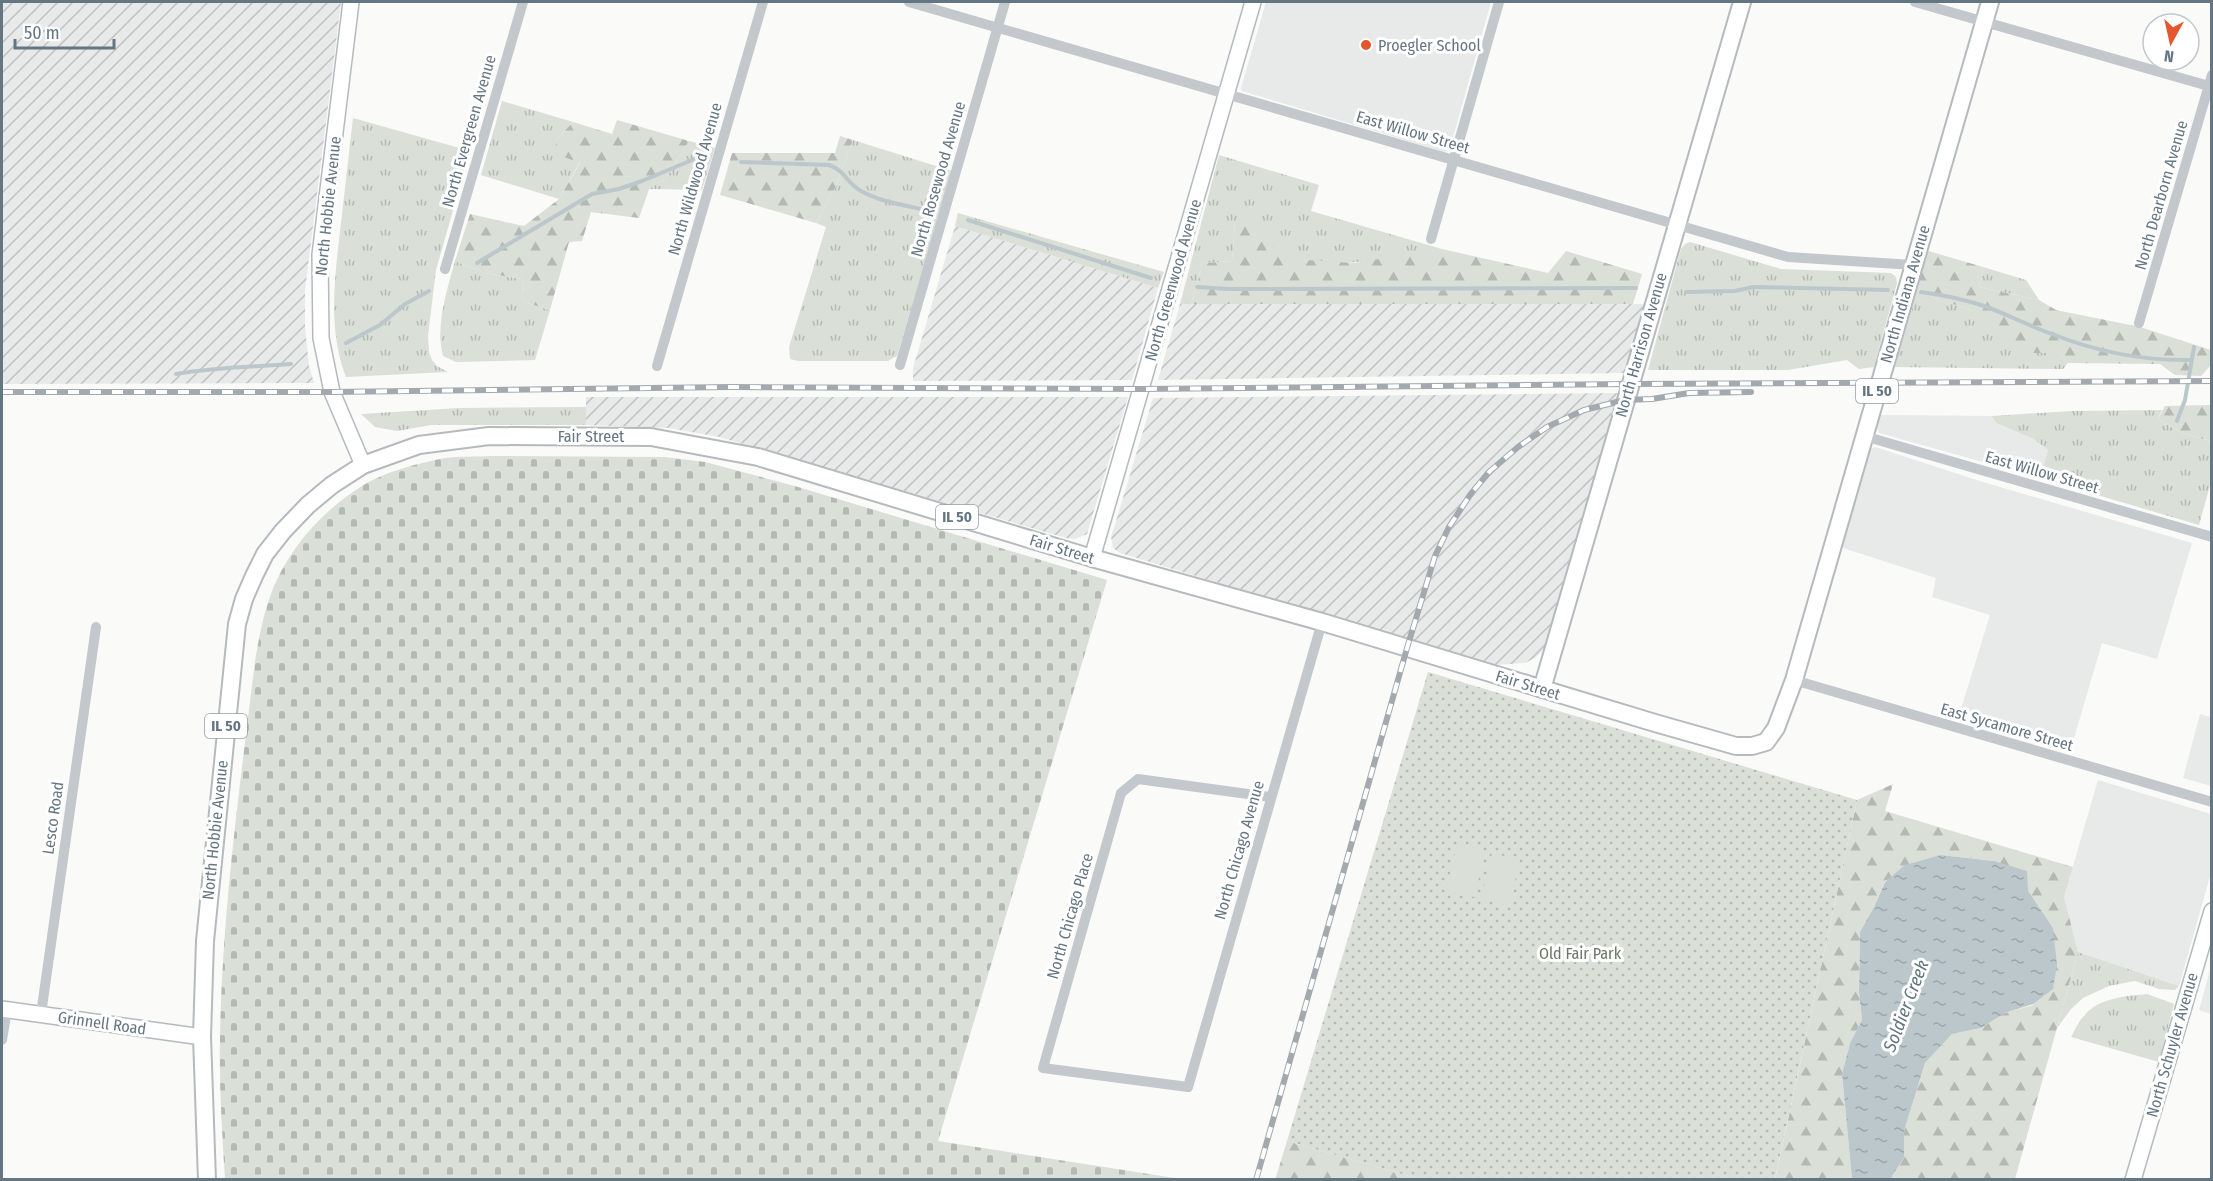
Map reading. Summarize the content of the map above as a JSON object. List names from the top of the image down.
{
  "streets": {
    "main road": [
      "North Hobbie Avenue",
      "North Indiana Avenue",
      "North Harrison Avenue",
      "IL 50",
      "Fair Street"
    ],
    "street": [
      "North Evergreen Avenue",
      "East Willow Street",
      "North Wildwood Avenue",
      "North Rosewood Avenue",
      "North Dearborn Avenue",
      "North Greenwood Avenue",
      "East Sycamore Street",
      "Lesco Road",
      "North Chicago Avenue",
      "North Chicago Place",
      "Grinnell Road",
      "North Schuyler Avenue"
    ]
  },
  "crossings": [
    ["East Willow Street", "North Rosewood Avenue"],
    ["East Willow Street", "North Greenwood Avenue"],
    ["East Willow Street", "North Indiana Avenue"],
    ["East Willow Street", "North Harrison Avenue"],
    ["North Hobbie Avenue", "Fair Street"],
    ["North Hobbie Avenue", "Grinnell Road"],
    ["North Greenwood Avenue", "Fair Street"],
    ["North Indiana Avenue", "Fair Street"],
    ["North Indiana Avenue", "East Sycamore Street"],
    ["North Harrison Avenue", "Fair Street"],
    ["Fair Street", "North Chicago Avenue"],
    ["Lesco Road", "Grinnell Road"],
    ["North Chicago Avenue", "North Chicago Place"]
  ],
  "water": ["Soldier Creek"],
  "parks": ["Old Fair Park"],
  "places": ["Proegler School"],
  "scale_bar": "50 m",
  "north": "bottom"
}
